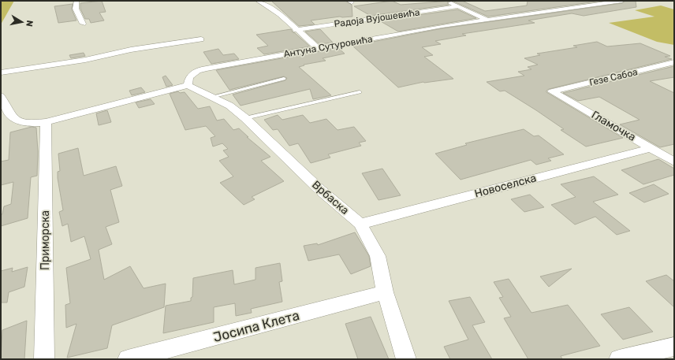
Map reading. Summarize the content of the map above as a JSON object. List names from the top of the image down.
{
  "streets": {
    "street": [
      "Радоја Вујошевића",
      "Антуна Сутуровића",
      "Гезе Сабоа",
      "Гламочка",
      "Новоселска",
      "Врбаска",
      "Приморска",
      "Јосипа Клета"
    ]
  },
  "crossings": [
    ["Антуна Сутуровића", "Врбаска"],
    ["Гезе Сабоа", "Гламочка"],
    ["Гламочка", "Новоселска"],
    ["Новоселска", "Врбаска"],
    ["Врбаска", "Јосипа Клета"]
  ],
  "north": "right"
}
